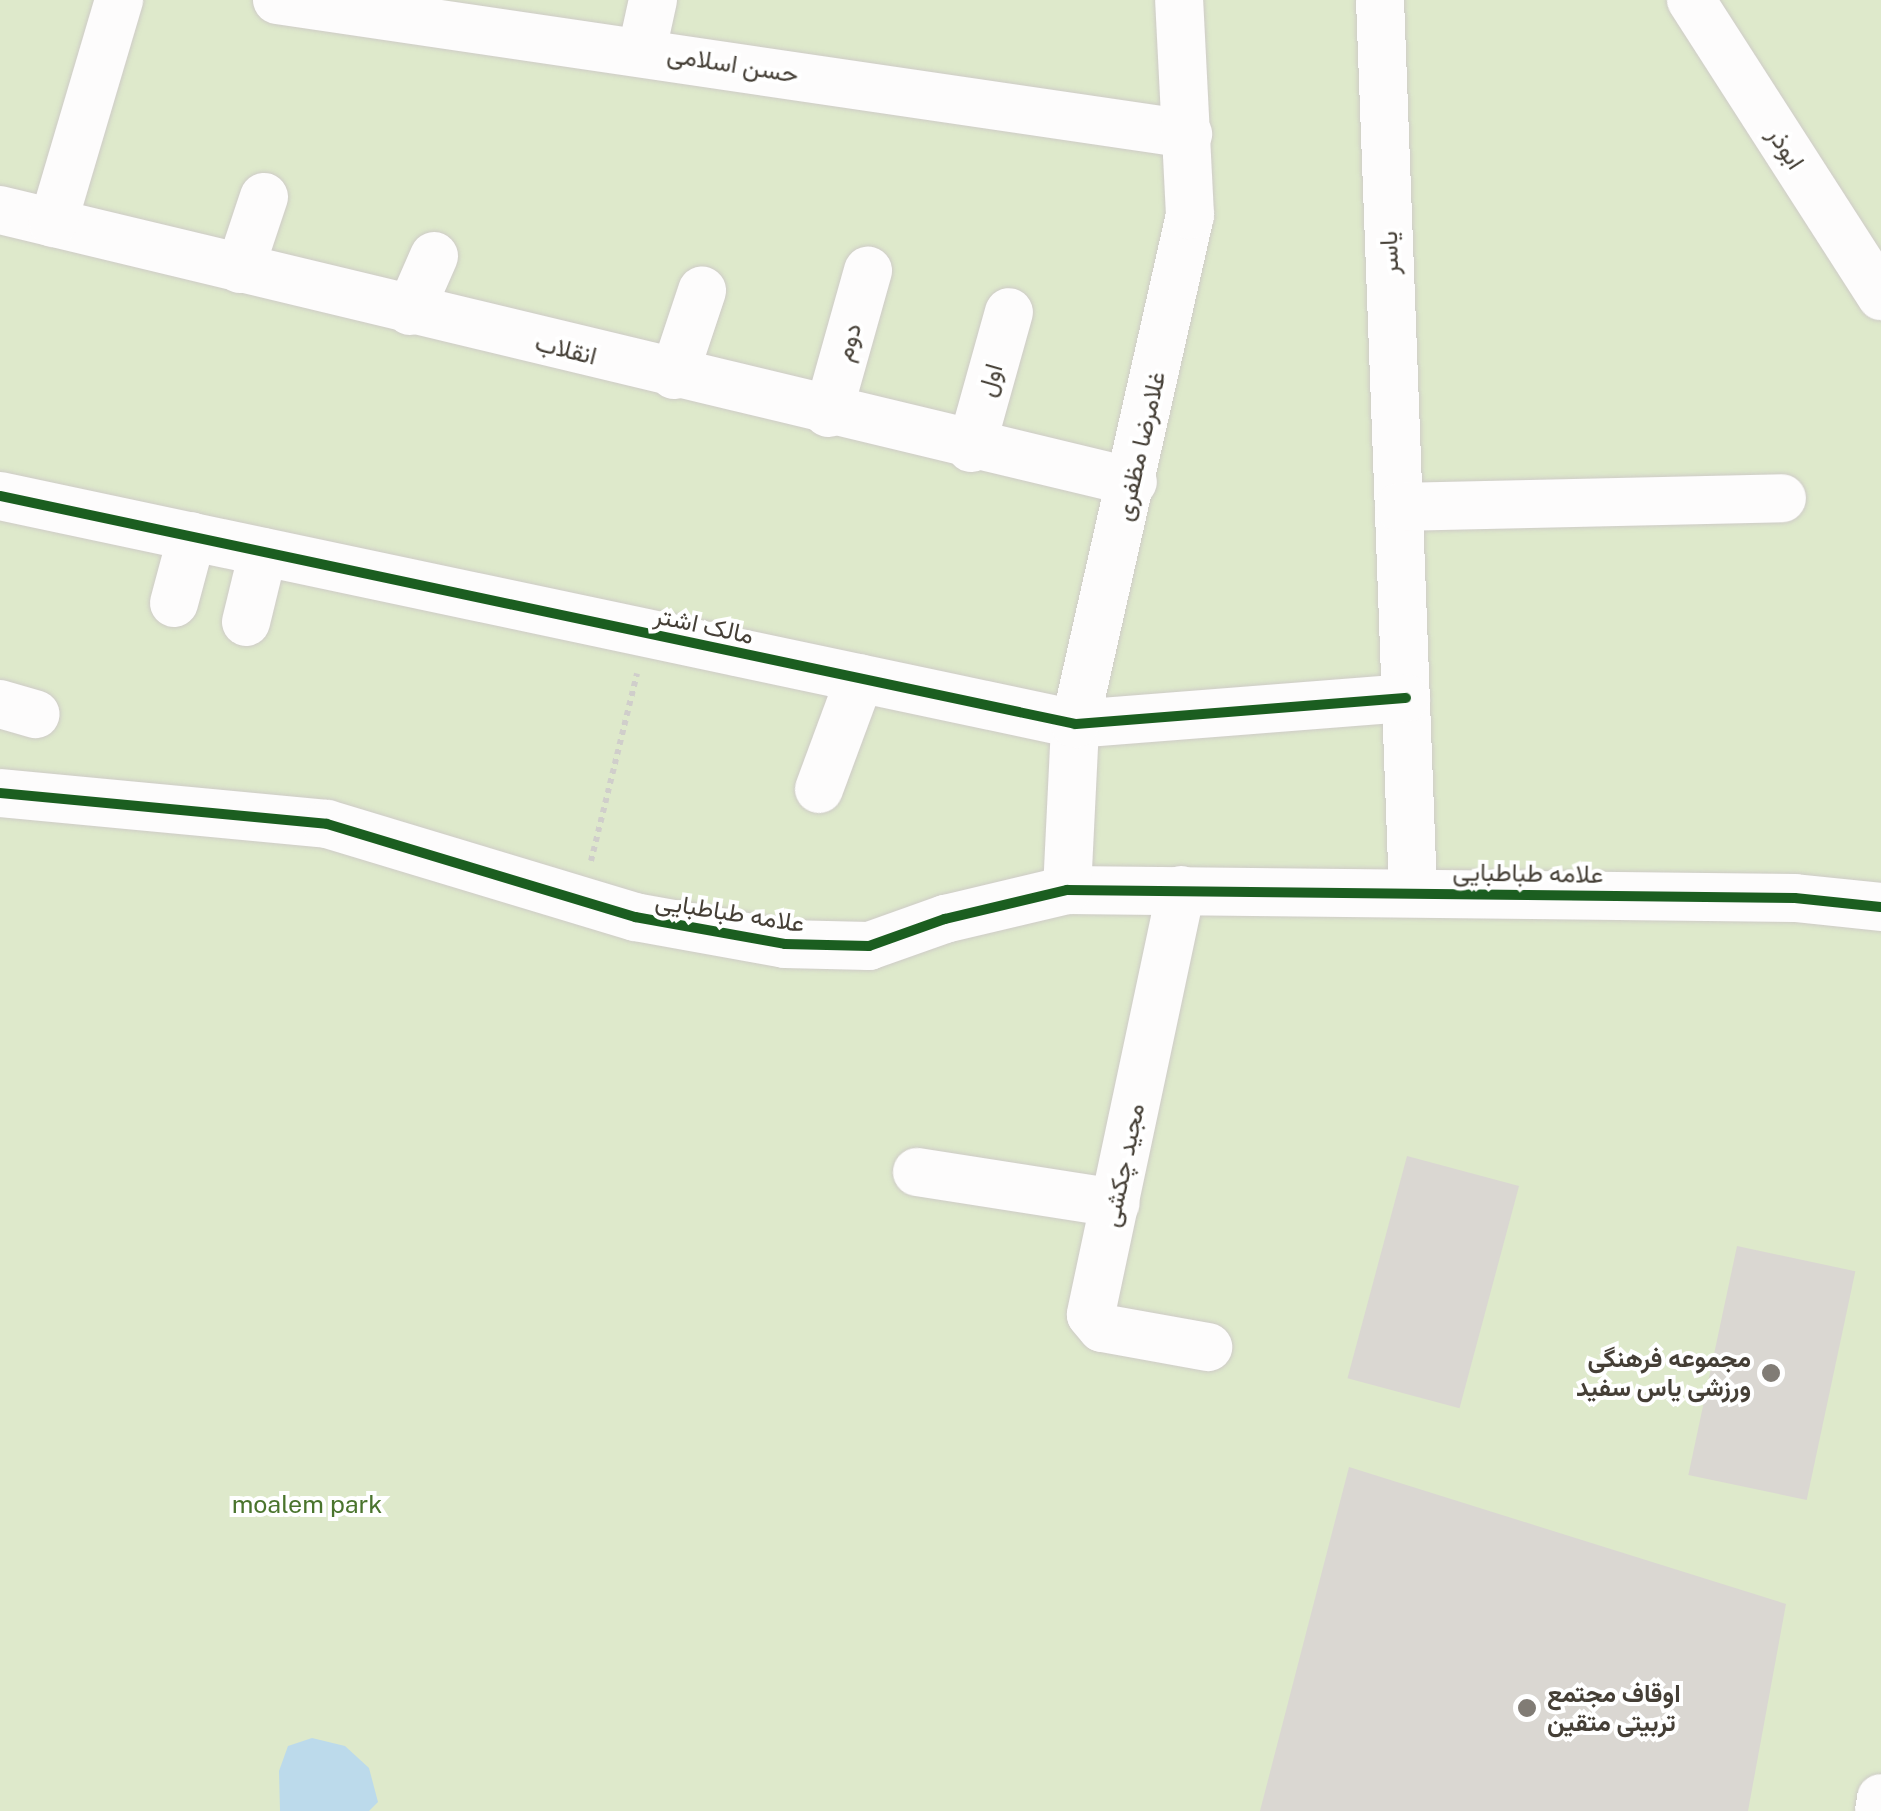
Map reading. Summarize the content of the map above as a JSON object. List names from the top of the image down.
{
  "streets": {
    "street": [
      "حسن اسلامی",
      "ابوذر",
      "یاسر",
      "دوم",
      "انقلاب",
      "اول",
      "غلامرضا مظفری",
      "مالک اشتر",
      "علامه طباطبایی",
      "مجید چکشی"
    ]
  },
  "crossings": [
    ["حسن اسلامی", "غلامرضا مظفری"],
    ["یاسر", "مالک اشتر"],
    ["یاسر", "علامه طباطبایی"],
    ["دوم", "انقلاب"],
    ["انقلاب", "اول"],
    ["انقلاب", "غلامرضا مظفری"],
    ["غلامرضا مظفری", "مالک اشتر"],
    ["غلامرضا مظفری", "علامه طباطبایی"],
    ["علامه طباطبایی", "مجید چکشی"]
  ],
  "parks": ["moalem park"],
  "places": ["مجموعه فرهنگی ورزشی یاس سفید", "اوقاف مجتمع تربیتی متقین"]
}
